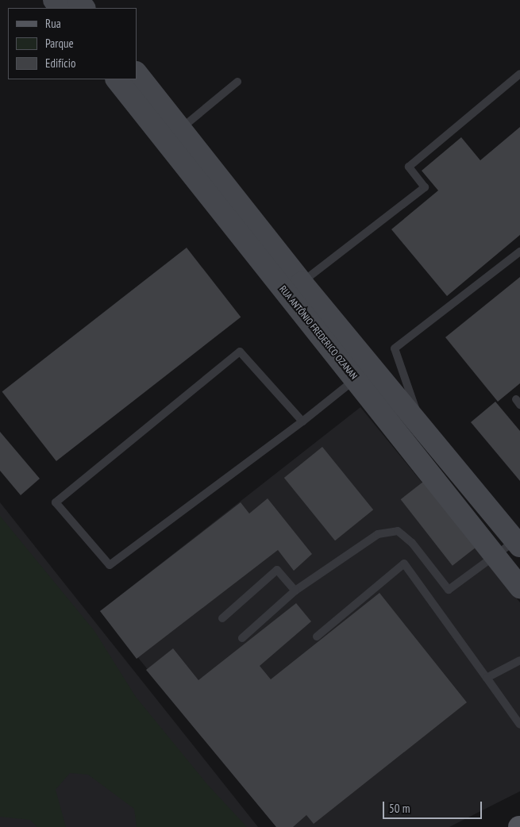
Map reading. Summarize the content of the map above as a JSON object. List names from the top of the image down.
{
  "streets": {
    "main road": ["RUA ANTÔNIO FREDERICO OZANAN"]
  },
  "legend": ["Rua", "Parque", "Edifício"],
  "scale_bar": "50 m"
}
